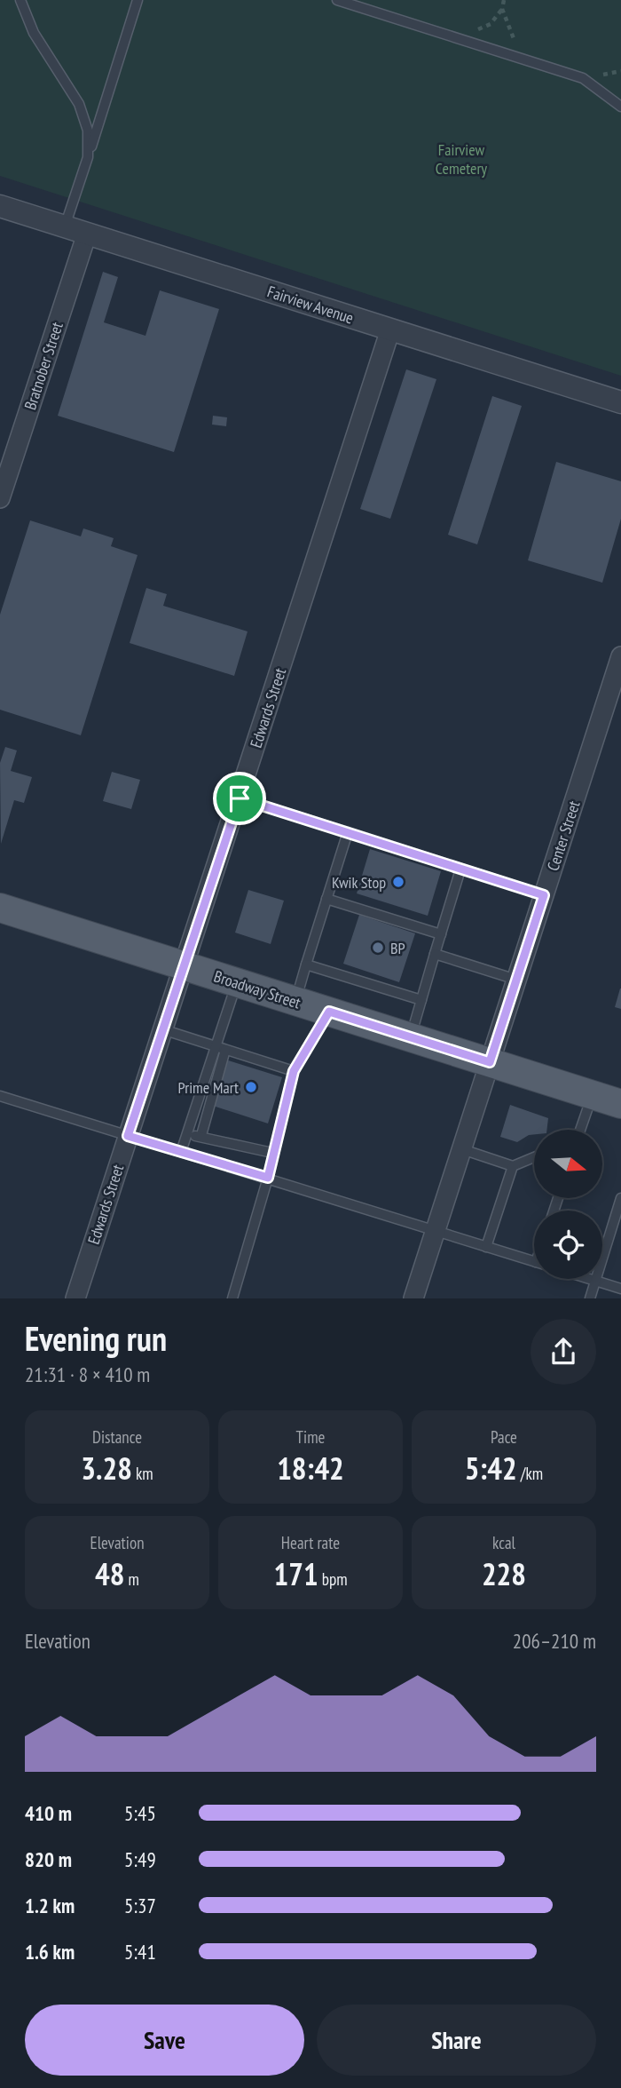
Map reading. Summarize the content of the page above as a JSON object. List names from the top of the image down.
{
  "streets": {
    "main road": ["Broadway Street"],
    "street": [
      "Fairview Avenue",
      "Bratnober Street",
      "Edwards Street",
      "Center Street"
    ]
  },
  "crossings": [
    ["Fairview Avenue", "Bratnober Street"],
    ["Fairview Avenue", "Edwards Street"],
    ["Edwards Street", "Broadway Street"],
    ["Center Street", "Broadway Street"]
  ],
  "parks": ["Fairview Cemetery"],
  "places": ["Kwik Stop", "BP", "Prime Mart"],
  "north": "right",
  "page": {
    "heading": ["Evening run", "21:31 · 8 × 410 m"],
    "stats": [
      ["Distance", "3.28 km"],
      ["Time", "18:42"],
      ["Pace", "5:42 /km"],
      ["Elevation", "48 m"],
      ["Heart rate", "171 bpm"],
      ["kcal", "228"]
    ],
    "chart": ["Elevation", "206–210 m"],
    "list": [
      {
        "name": "410 m",
        "note": "5:45"
      },
      {
        "name": "820 m",
        "note": "5:49"
      },
      {
        "name": "1.2 km",
        "note": "5:37"
      },
      {
        "name": "1.6 km",
        "note": "5:41"
      }
    ],
    "buttons": ["Save", "Share"]
  }
}
